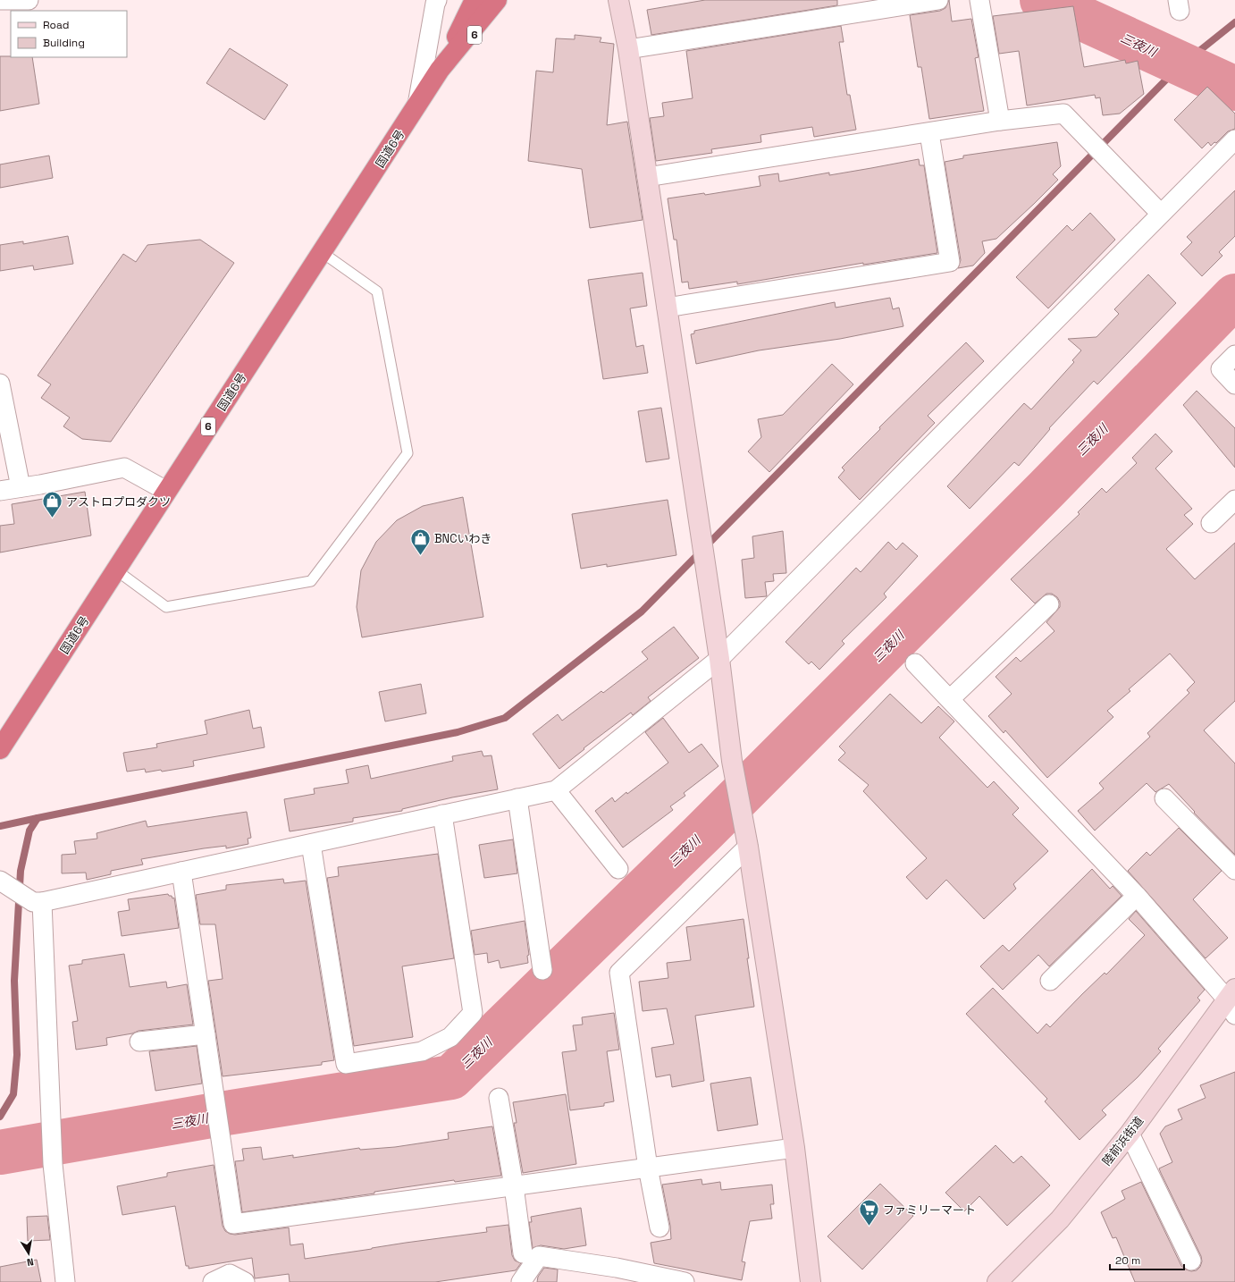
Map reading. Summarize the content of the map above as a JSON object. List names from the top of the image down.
{
  "streets": {
    "highway": ["6", "国道6号"],
    "street": ["陸前浜街道"]
  },
  "crossings": [
    ["6", "国道6号"]
  ],
  "water": ["三夜川"],
  "places": {
    "shop": ["アストロプロダクツ", "BNCいわき"],
    "supermarket": ["ファミリーマート"]
  },
  "legend": ["Road", "Building"],
  "scale_bar": "20 m",
  "north": "bottom"
}
